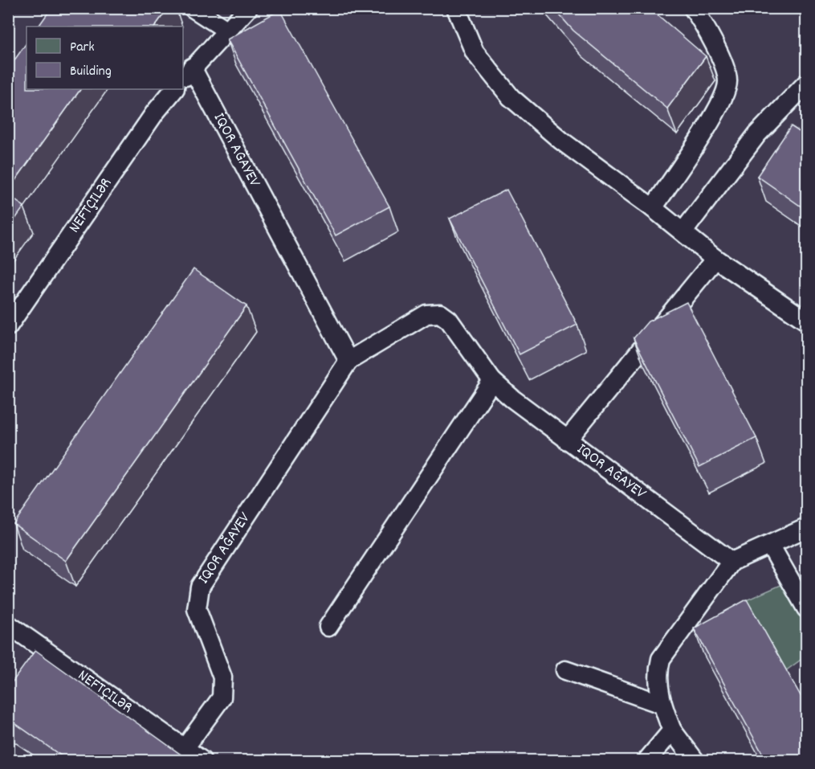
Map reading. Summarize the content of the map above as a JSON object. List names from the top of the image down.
{
  "streets": {
    "lane": ["İQOR AĞAYEV", "NEFTÇILƏR"]
  },
  "crossings": [
    ["İQOR AĞAYEV", "NEFTÇILƏR"]
  ],
  "legend": ["Park", "Building"]
}
